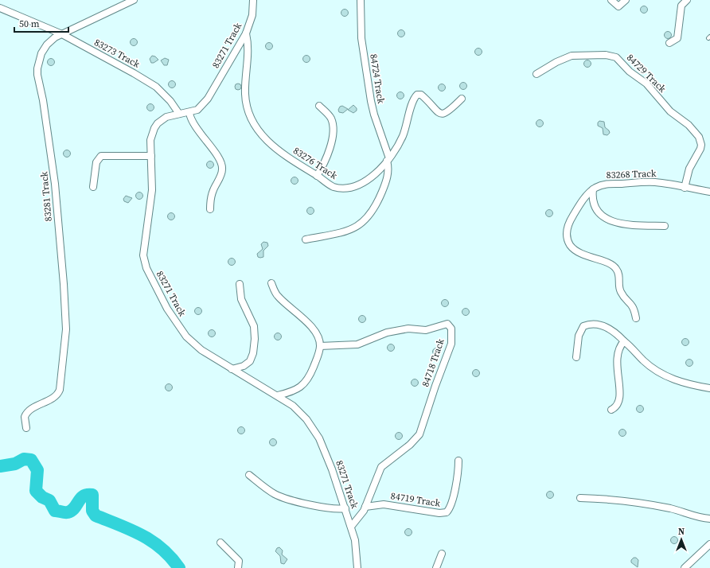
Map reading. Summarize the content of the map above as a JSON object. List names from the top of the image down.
{
  "streets": {
    "street": [
      "83271 Track",
      "83273 Track",
      "84729 Track",
      "84724 Track",
      "83276 Track",
      "83268 Track",
      "83281 Track",
      "84718 Track",
      "84719 Track"
    ]
  },
  "crossings": [
    ["83271 Track", "83273 Track"],
    ["83271 Track", "83276 Track"],
    ["83271 Track", "84718 Track"],
    ["83273 Track", "83281 Track"],
    ["84729 Track", "83268 Track"],
    ["84724 Track", "83276 Track"],
    ["84718 Track", "84719 Track"]
  ],
  "scale_bar": "50 m",
  "north": "top"
}
